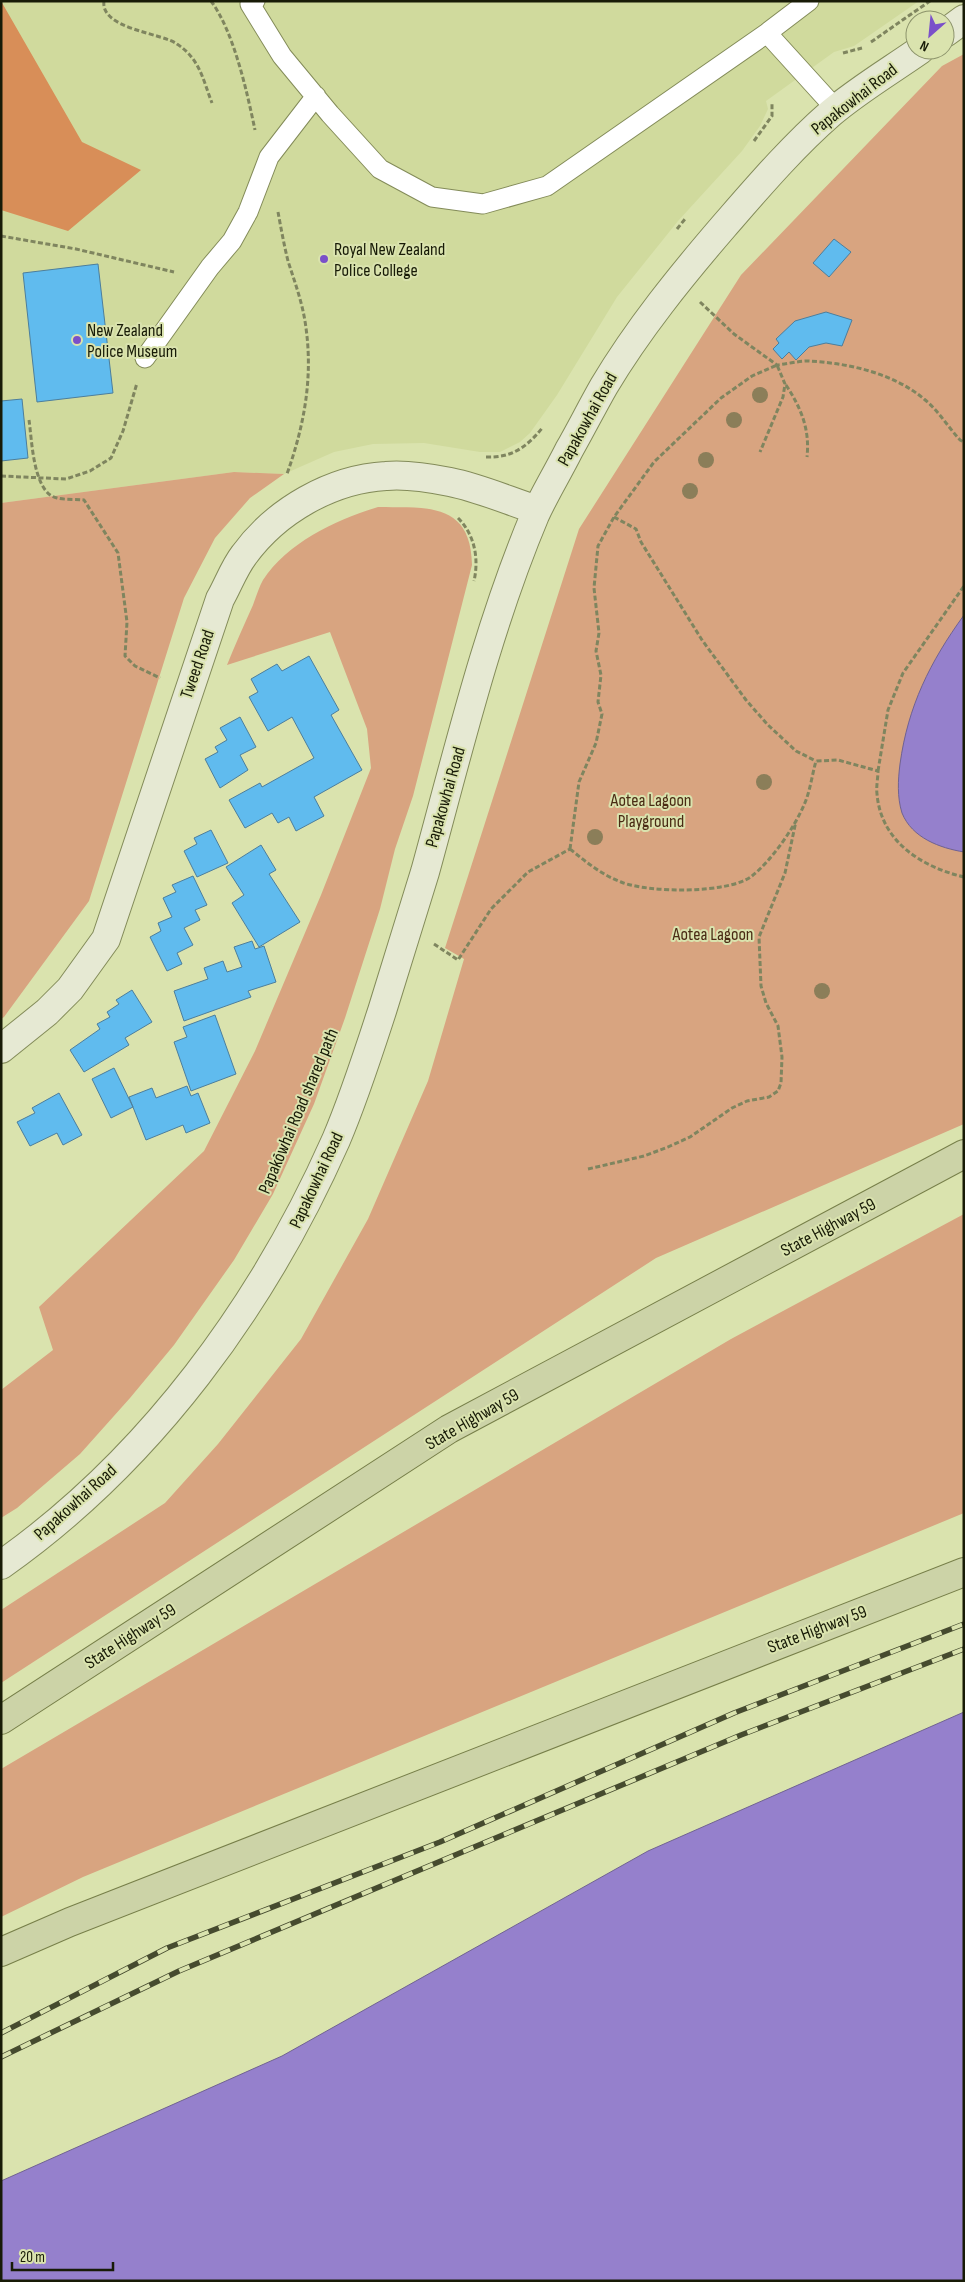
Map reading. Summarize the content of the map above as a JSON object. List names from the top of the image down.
{
  "streets": {
    "main road": ["State Highway 59"],
    "street": ["Papakowhai Road", "Tweed Road"]
  },
  "crossings": [
    ["Papakowhai Road", "Tweed Road"]
  ],
  "parks": ["Aotea Lagoon Playground", "Aotea Lagoon"],
  "places": ["Royal New Zealand Police College", "New Zealand Police Museum"],
  "scale_bar": "20 m",
  "north": "bottom left"
}
